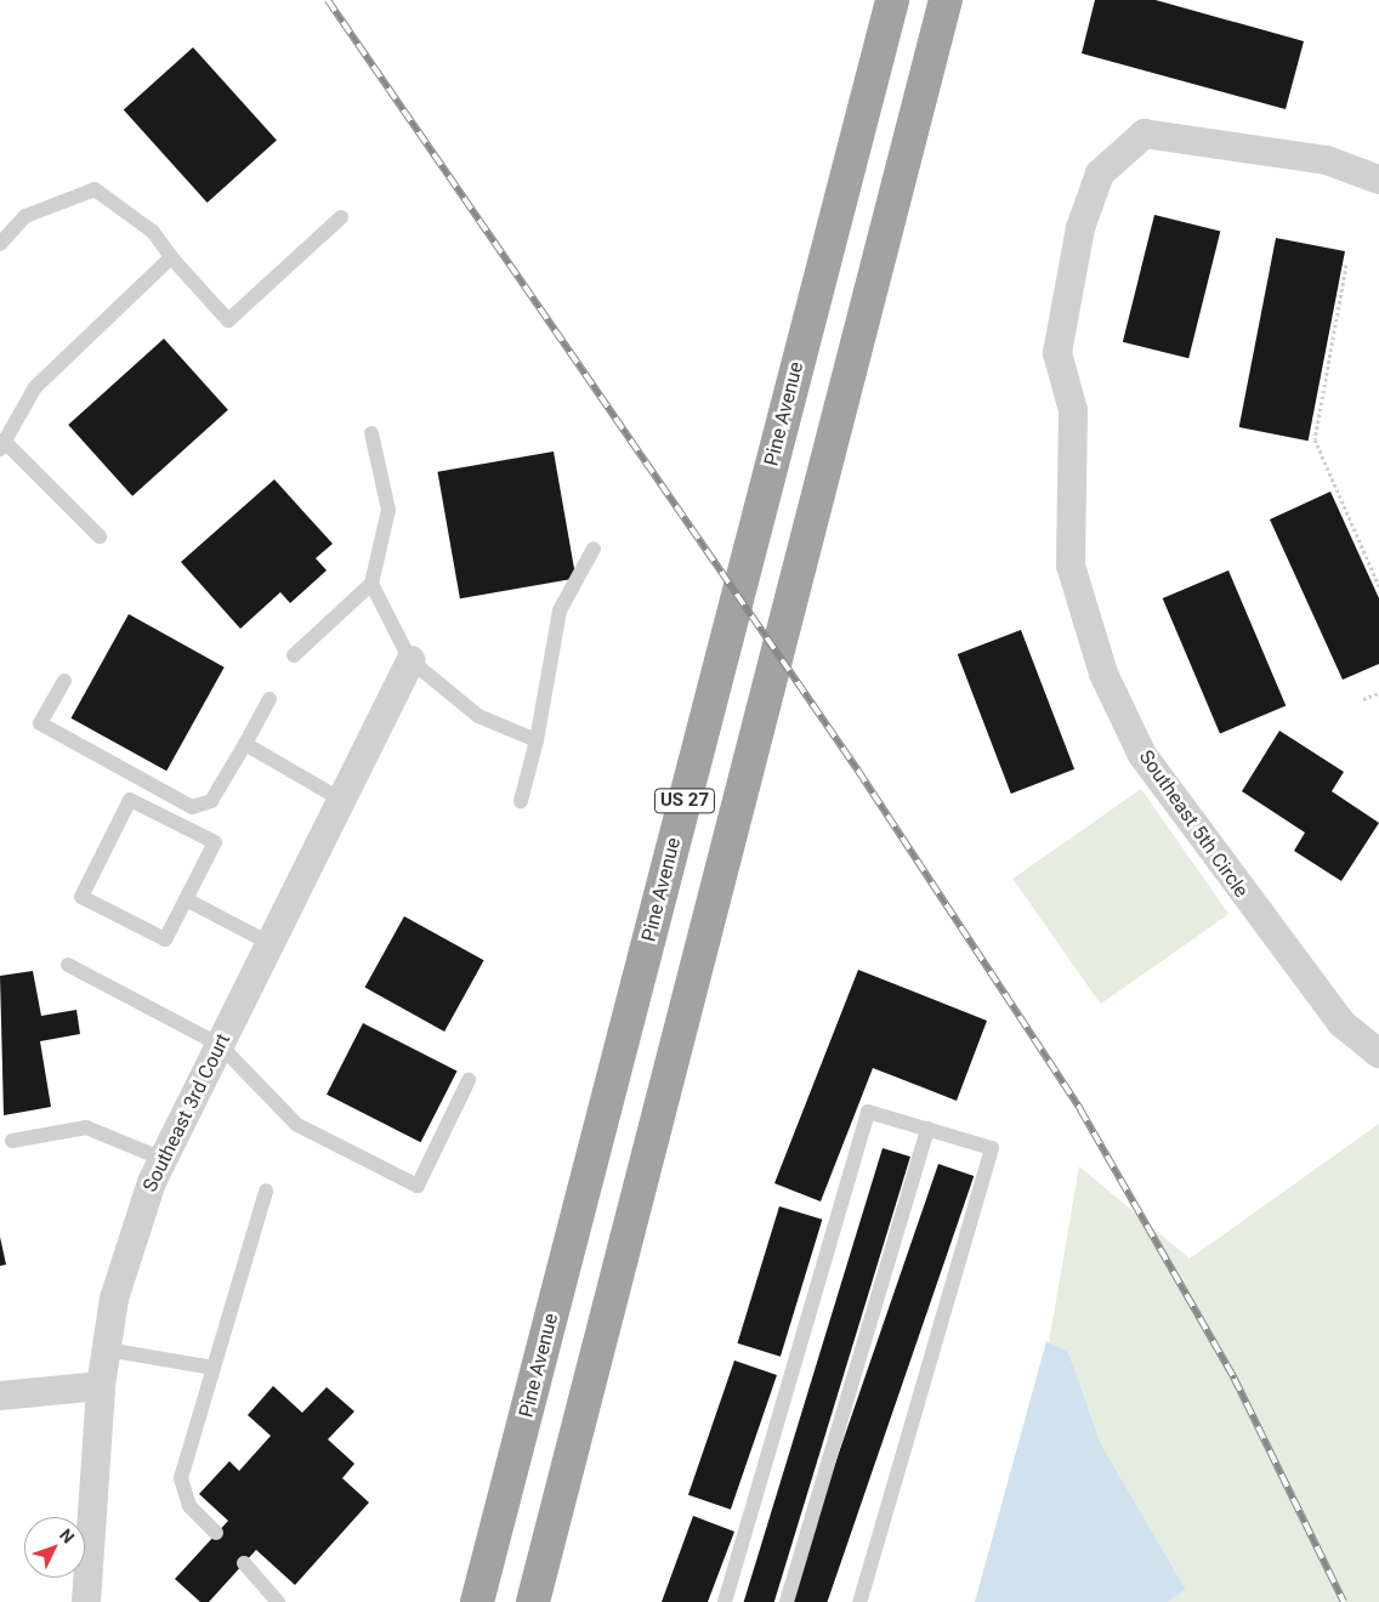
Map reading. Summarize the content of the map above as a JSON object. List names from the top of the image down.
{
  "streets": {
    "highway": ["Pine Avenue", "US 27"],
    "street": ["Southeast 5th Circle", "Southeast 3rd Court"]
  },
  "north": "top right"
}
